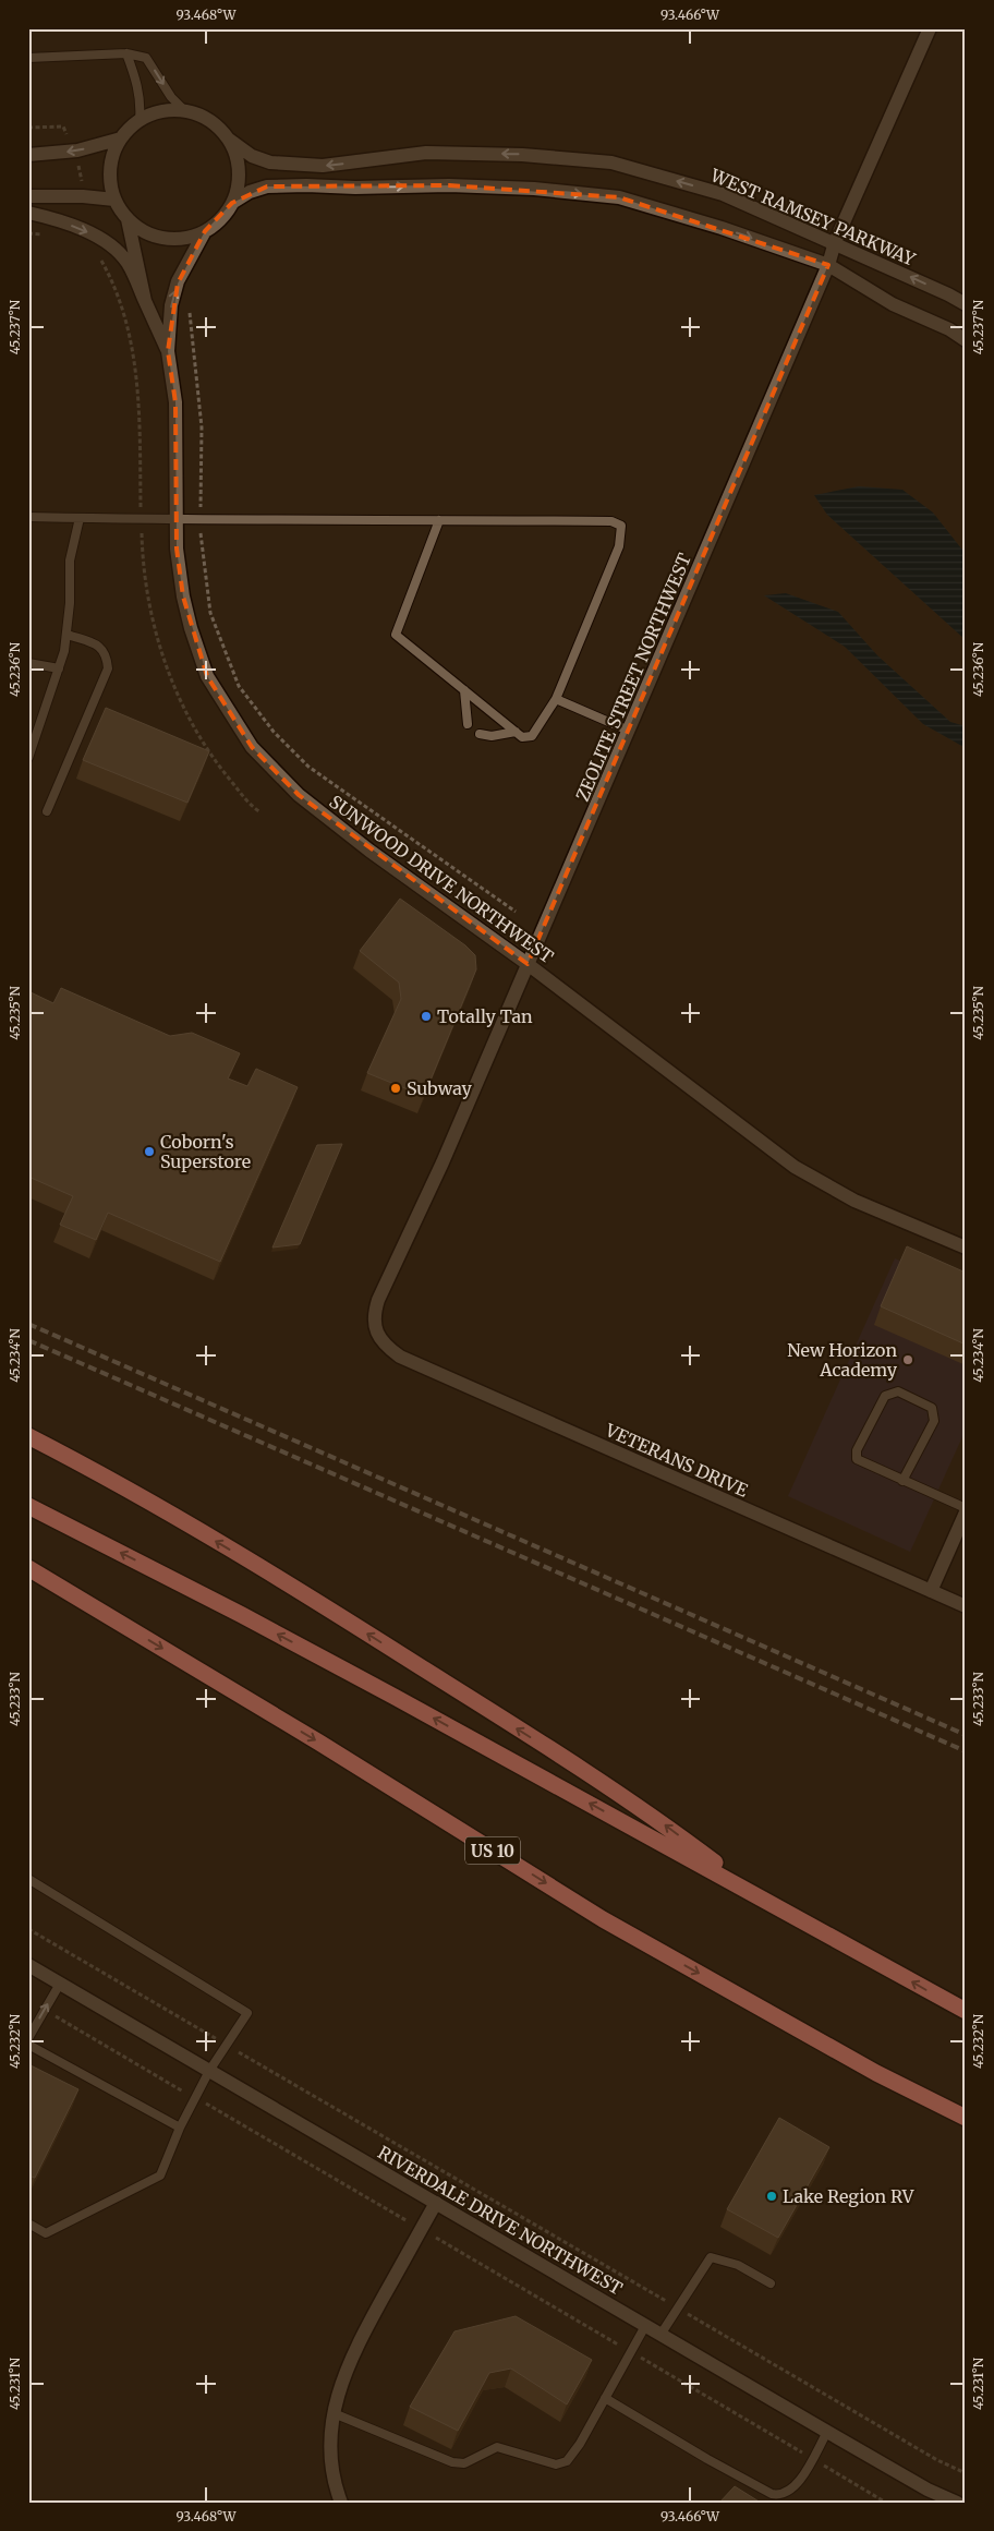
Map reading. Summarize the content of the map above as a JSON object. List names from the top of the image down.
{
  "streets": {
    "highway": ["US 10"],
    "street": [
      "WEST RAMSEY PARKWAY",
      "ZEOLITE STREET NORTHWEST",
      "SUNWOOD DRIVE NORTHWEST",
      "VETERANS DRIVE",
      "RIVERDALE DRIVE NORTHWEST"
    ]
  },
  "crossings": [
    ["WEST RAMSEY PARKWAY", "ZEOLITE STREET NORTHWEST"],
    ["ZEOLITE STREET NORTHWEST", "SUNWOOD DRIVE NORTHWEST"],
    ["ZEOLITE STREET NORTHWEST", "VETERANS DRIVE"]
  ],
  "places": [
    "Totally Tan",
    "Subway",
    "Coborn's Superstore",
    "New Horizon Academy",
    "Lake Region RV"
  ],
  "coordinates": [
    "93.468°W",
    "93.466°W",
    "45.237°N",
    "45.236°N",
    "45.235°N",
    "45.234°N",
    "45.233°N",
    "45.232°N",
    "45.231°N"
  ]
}
